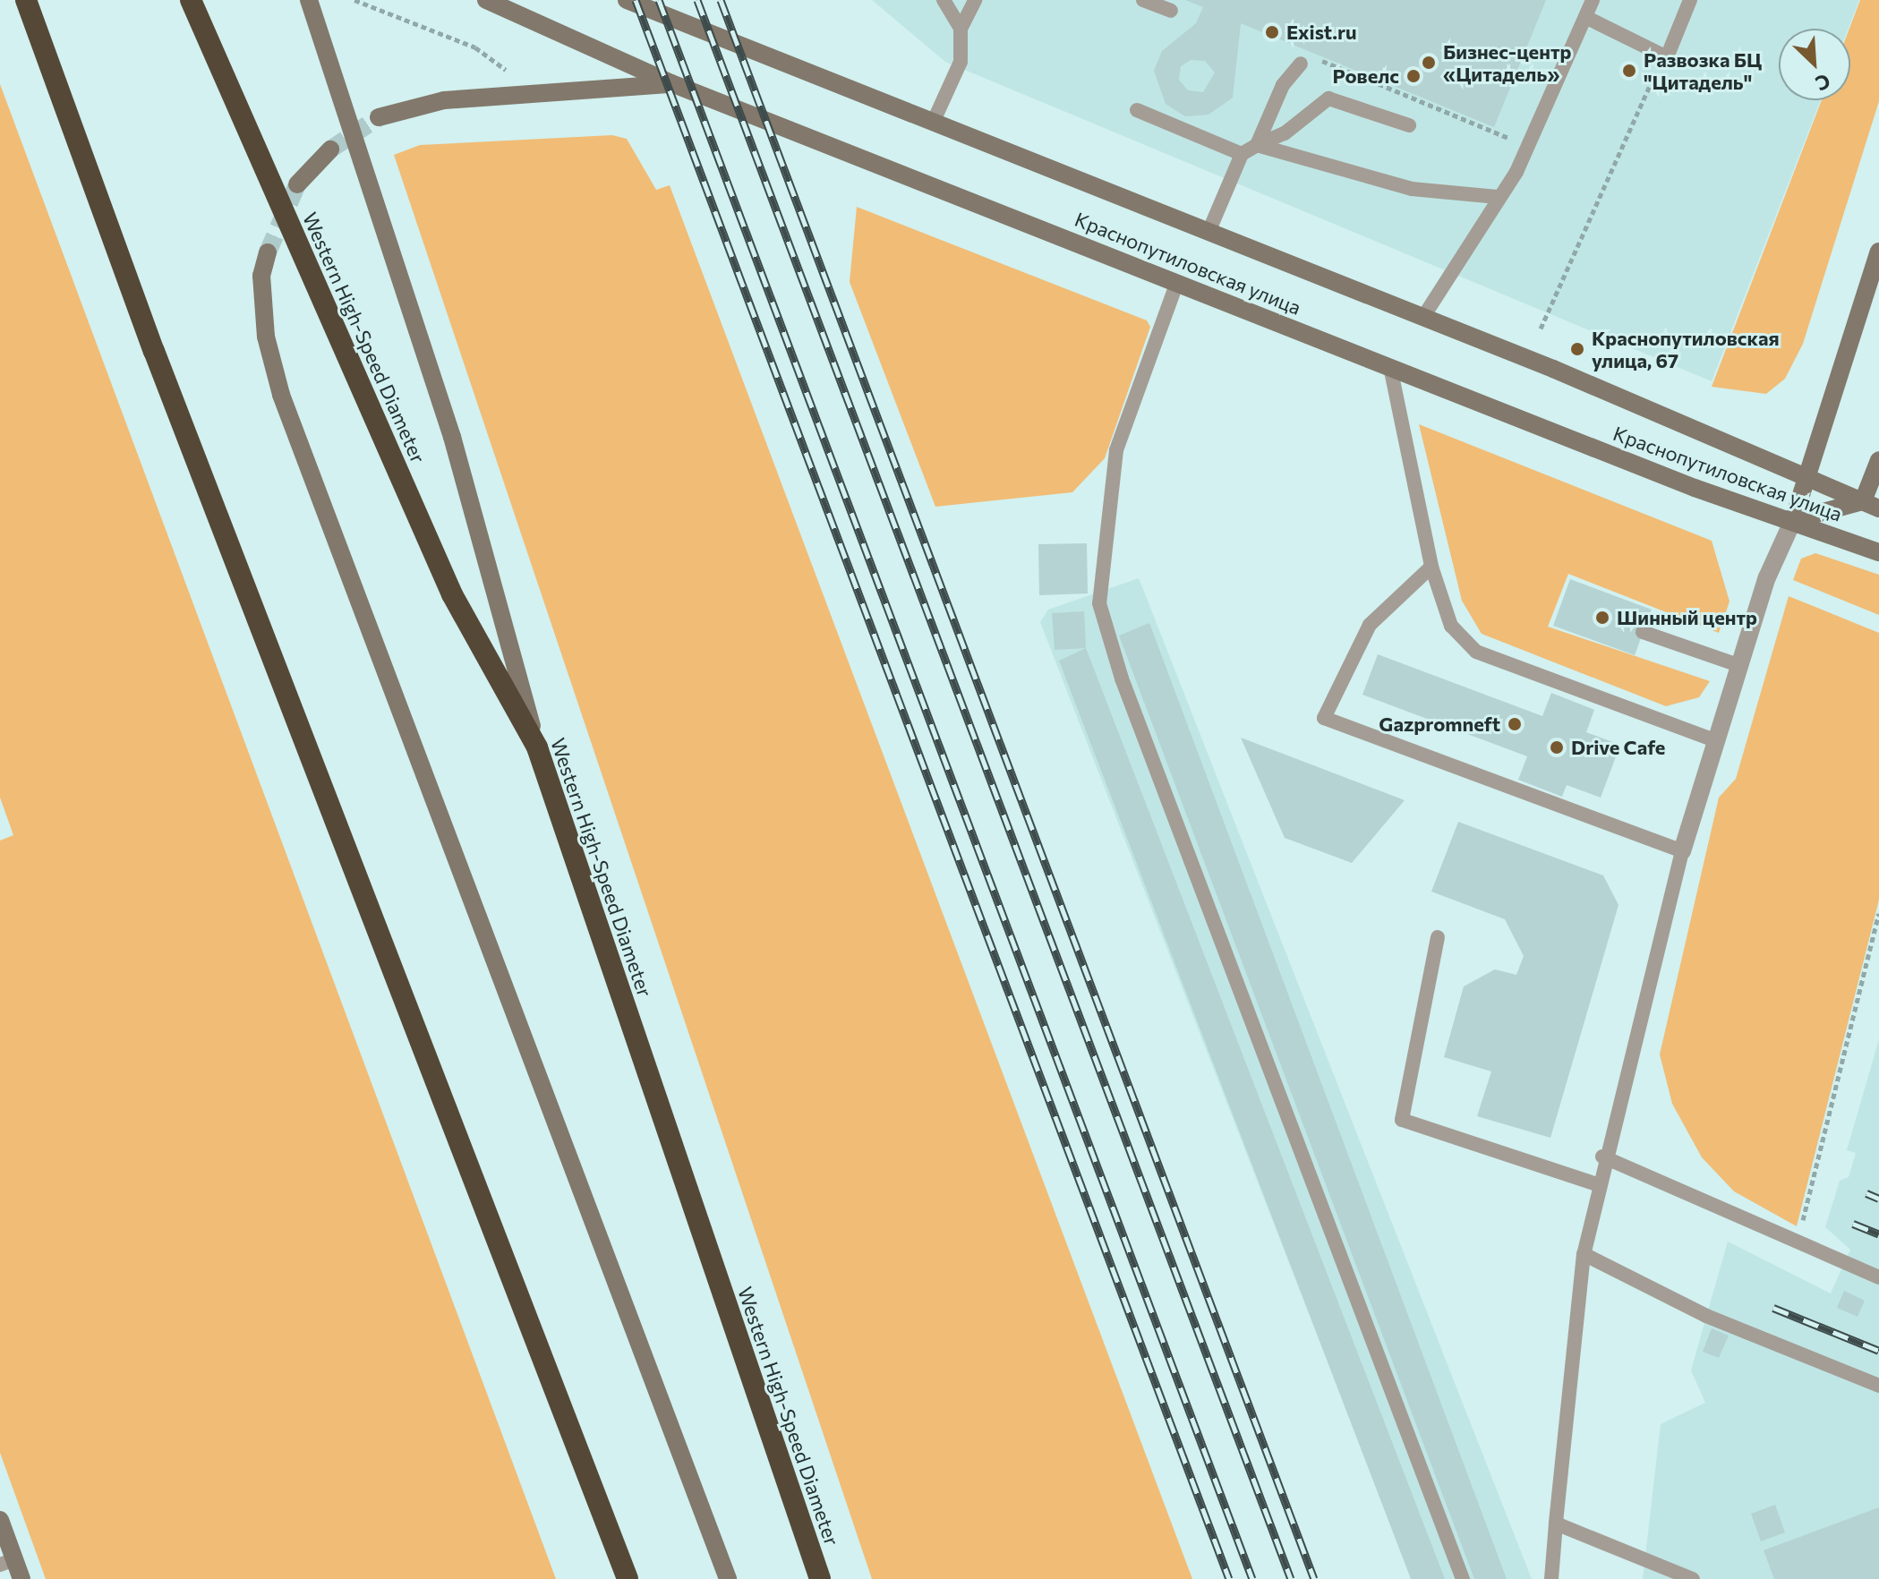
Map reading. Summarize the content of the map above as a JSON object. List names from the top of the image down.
{
  "streets": {
    "highway": ["Western High-Speed Diameter"],
    "main road": ["Краснопутиловская улица"]
  },
  "places": [
    "Exist.ru",
    "Бизнес-центр «Цитадель»",
    "Развозка БЦ \"Цитадель\"",
    "Ровелс",
    "Краснопутиловская улица, 67",
    "Шинный центр",
    "Gazpromneft",
    "Drive Cafe"
  ],
  "north": "bottom right"
}
